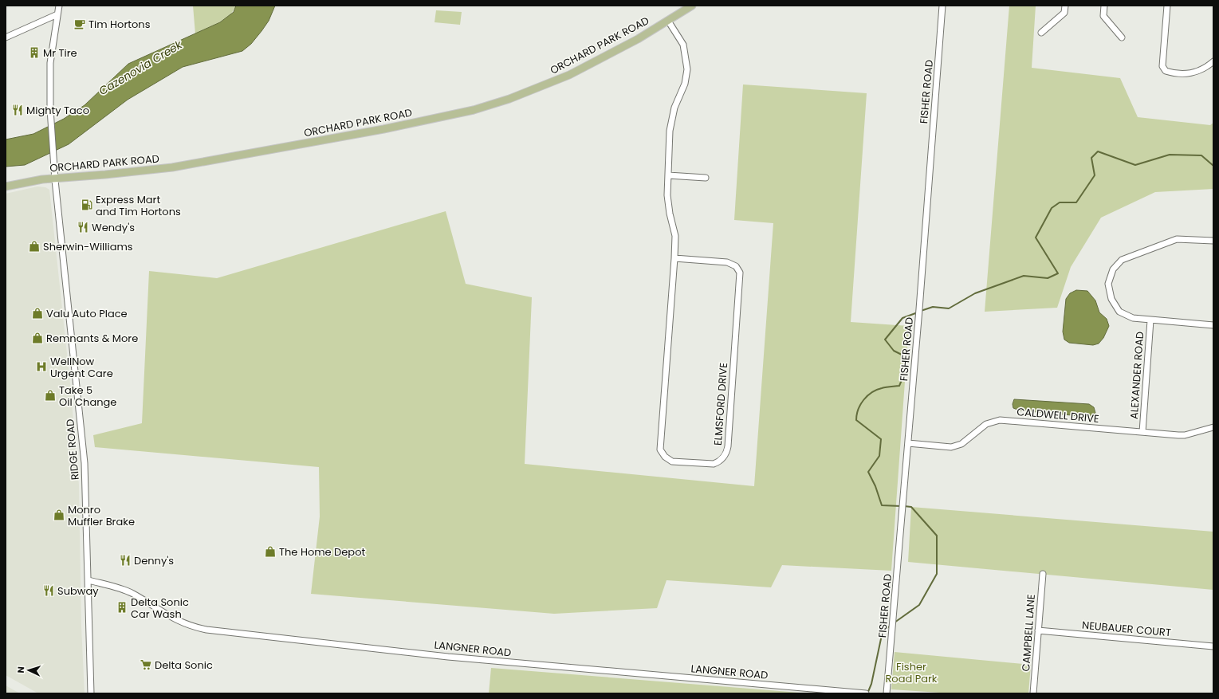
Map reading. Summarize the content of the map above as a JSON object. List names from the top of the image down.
{
  "streets": {
    "main road": ["ORCHARD PARK ROAD"],
    "street": [
      "FISHER ROAD",
      "ALEXANDER ROAD",
      "ELMSFORD DRIVE",
      "CALDWELL DRIVE",
      "RIDGE ROAD",
      "NEUBAUER COURT",
      "CAMPBELL LANE",
      "LANGNER ROAD"
    ]
  },
  "crossings": [
    ["ORCHARD PARK ROAD", "ELMSFORD DRIVE"],
    ["ORCHARD PARK ROAD", "RIDGE ROAD"],
    ["FISHER ROAD", "CALDWELL DRIVE"],
    ["ALEXANDER ROAD", "CALDWELL DRIVE"],
    ["RIDGE ROAD", "LANGNER ROAD"],
    ["NEUBAUER COURT", "CAMPBELL LANE"]
  ],
  "water": ["Cazenovia Creek"],
  "parks": ["Fisher Road Park"],
  "places": {
    "cafe": ["Tim Hortons"],
    "building": ["Mr Tire", "Delta Sonic Car Wash"],
    "restaurant": [
      "Mighty Taco",
      "Wendy's",
      "Denny's",
      "Subway"
    ],
    "fuel station": ["Express Mart and Tim Hortons"],
    "shop": [
      "Sherwin-Williams",
      "Valu Auto Place",
      "Remnants & More",
      "Take 5 Oil Change",
      "Monro Muffler Brake",
      "The Home Depot"
    ],
    "hospital": ["WellNow Urgent Care"],
    "supermarket": ["Delta Sonic"]
  },
  "north": "left"
}
